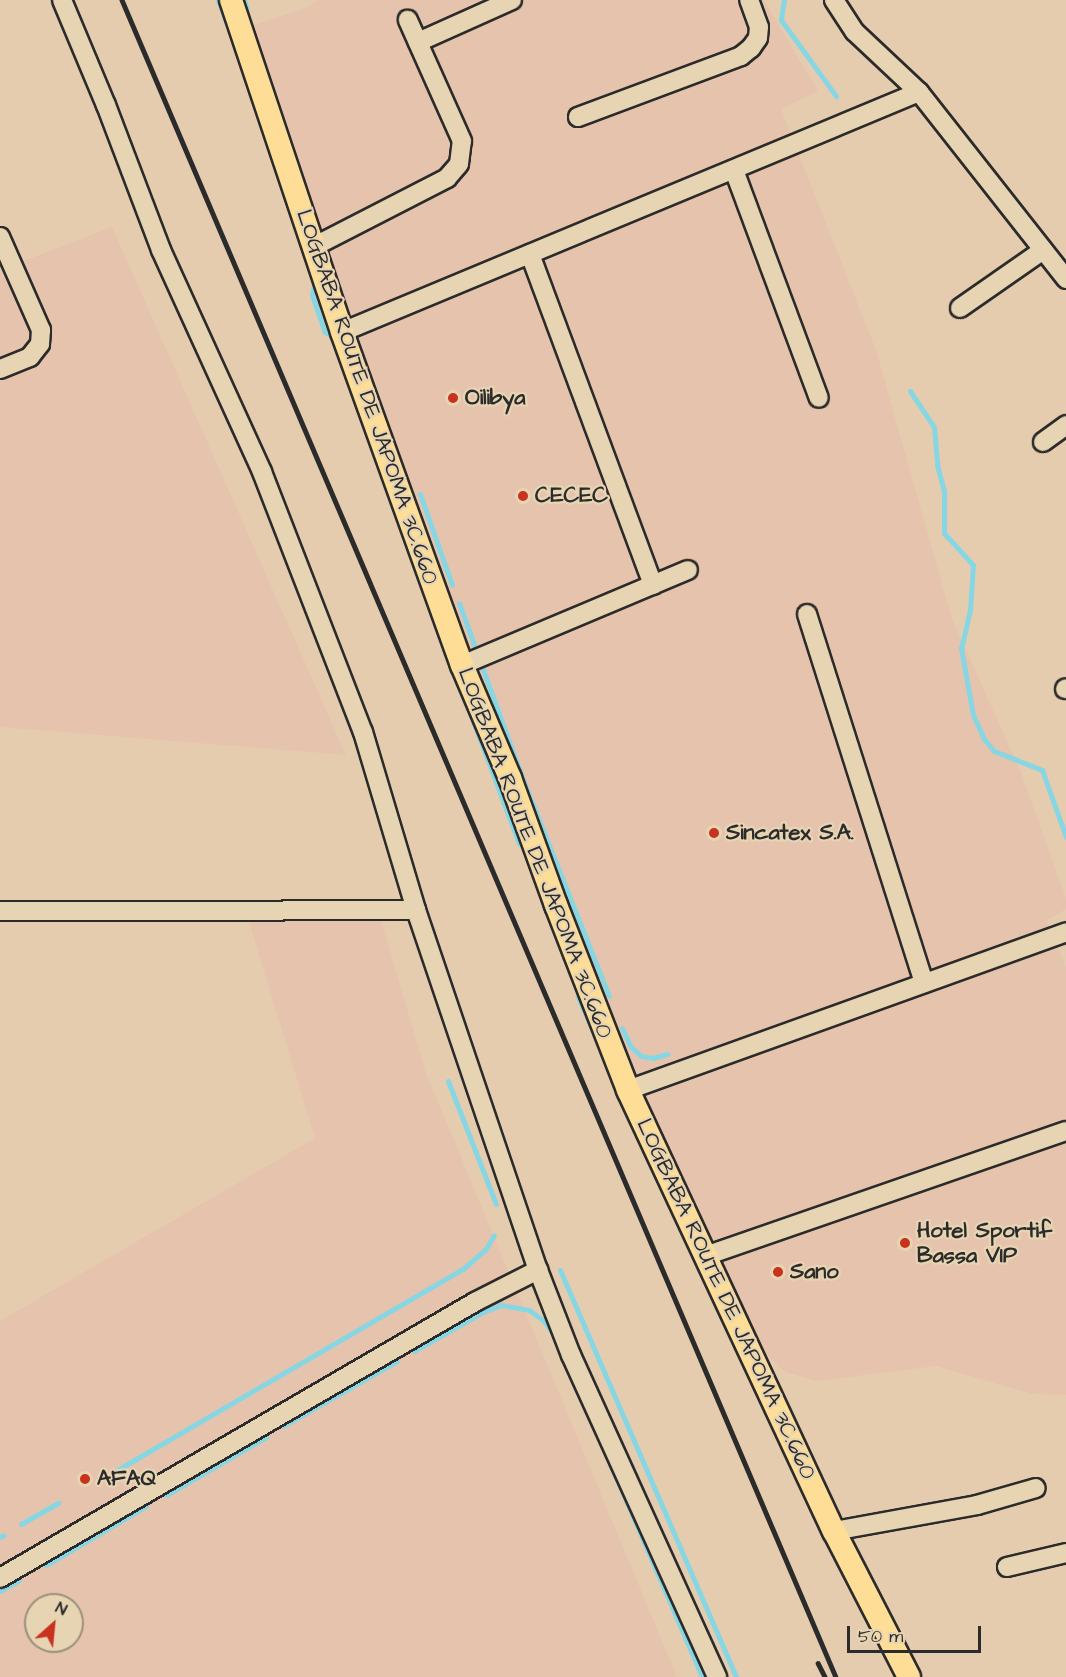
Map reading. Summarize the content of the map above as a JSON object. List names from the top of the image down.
{
  "streets": {
    "main road": ["LOGBABA ROUTE DE JAPOMA 3C.660"]
  },
  "places": [
    "Oilibya",
    "CECEC",
    "Sincatex S.A.",
    "Hotel Sportif Bassa VIP",
    "Sano",
    "AFAQ"
  ],
  "scale_bar": "50 m",
  "north": "top right"
}
